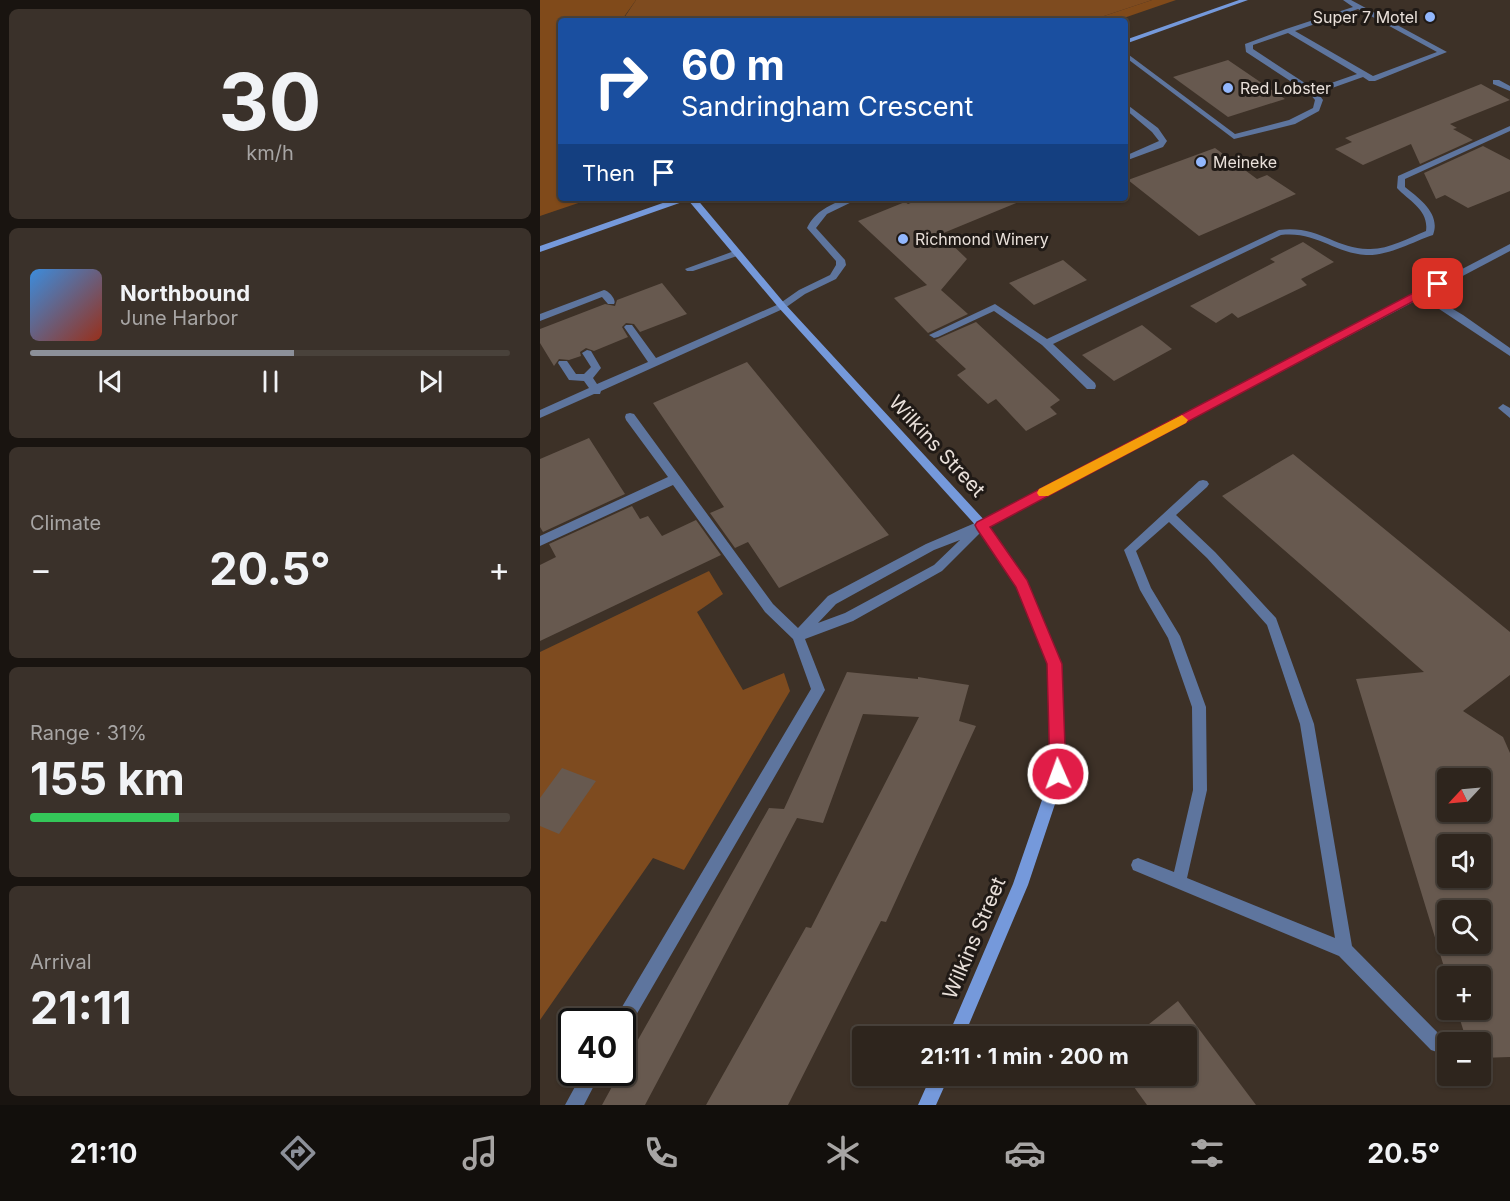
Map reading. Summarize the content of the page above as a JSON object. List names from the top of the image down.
{
  "streets": {
    "street": ["Wilkins Street"]
  },
  "places": [
    "Super 7 Motel",
    "Red Lobster",
    "Meineke",
    "Richmond Winery"
  ],
  "north": "bottom left",
  "page": {
    "tile": [
      ["30", "km/h"],
      "Climate",
      ["Range · 31%", "155 km"],
      ["Arrival", "21:11"]
    ],
    "turn": ["60 m", "Sandringham Crescent"],
    "then": "Then",
    "song": ["Northbound", "June Harbor"],
    "heat": ["−", "20.5°", "+"],
    "map_buttons": ["+", "−"],
    "limit": "40",
    "trip": "21:11 · 1 min · 200 m",
    "tabs": ["21:10", "20.5°"]
  }
}
